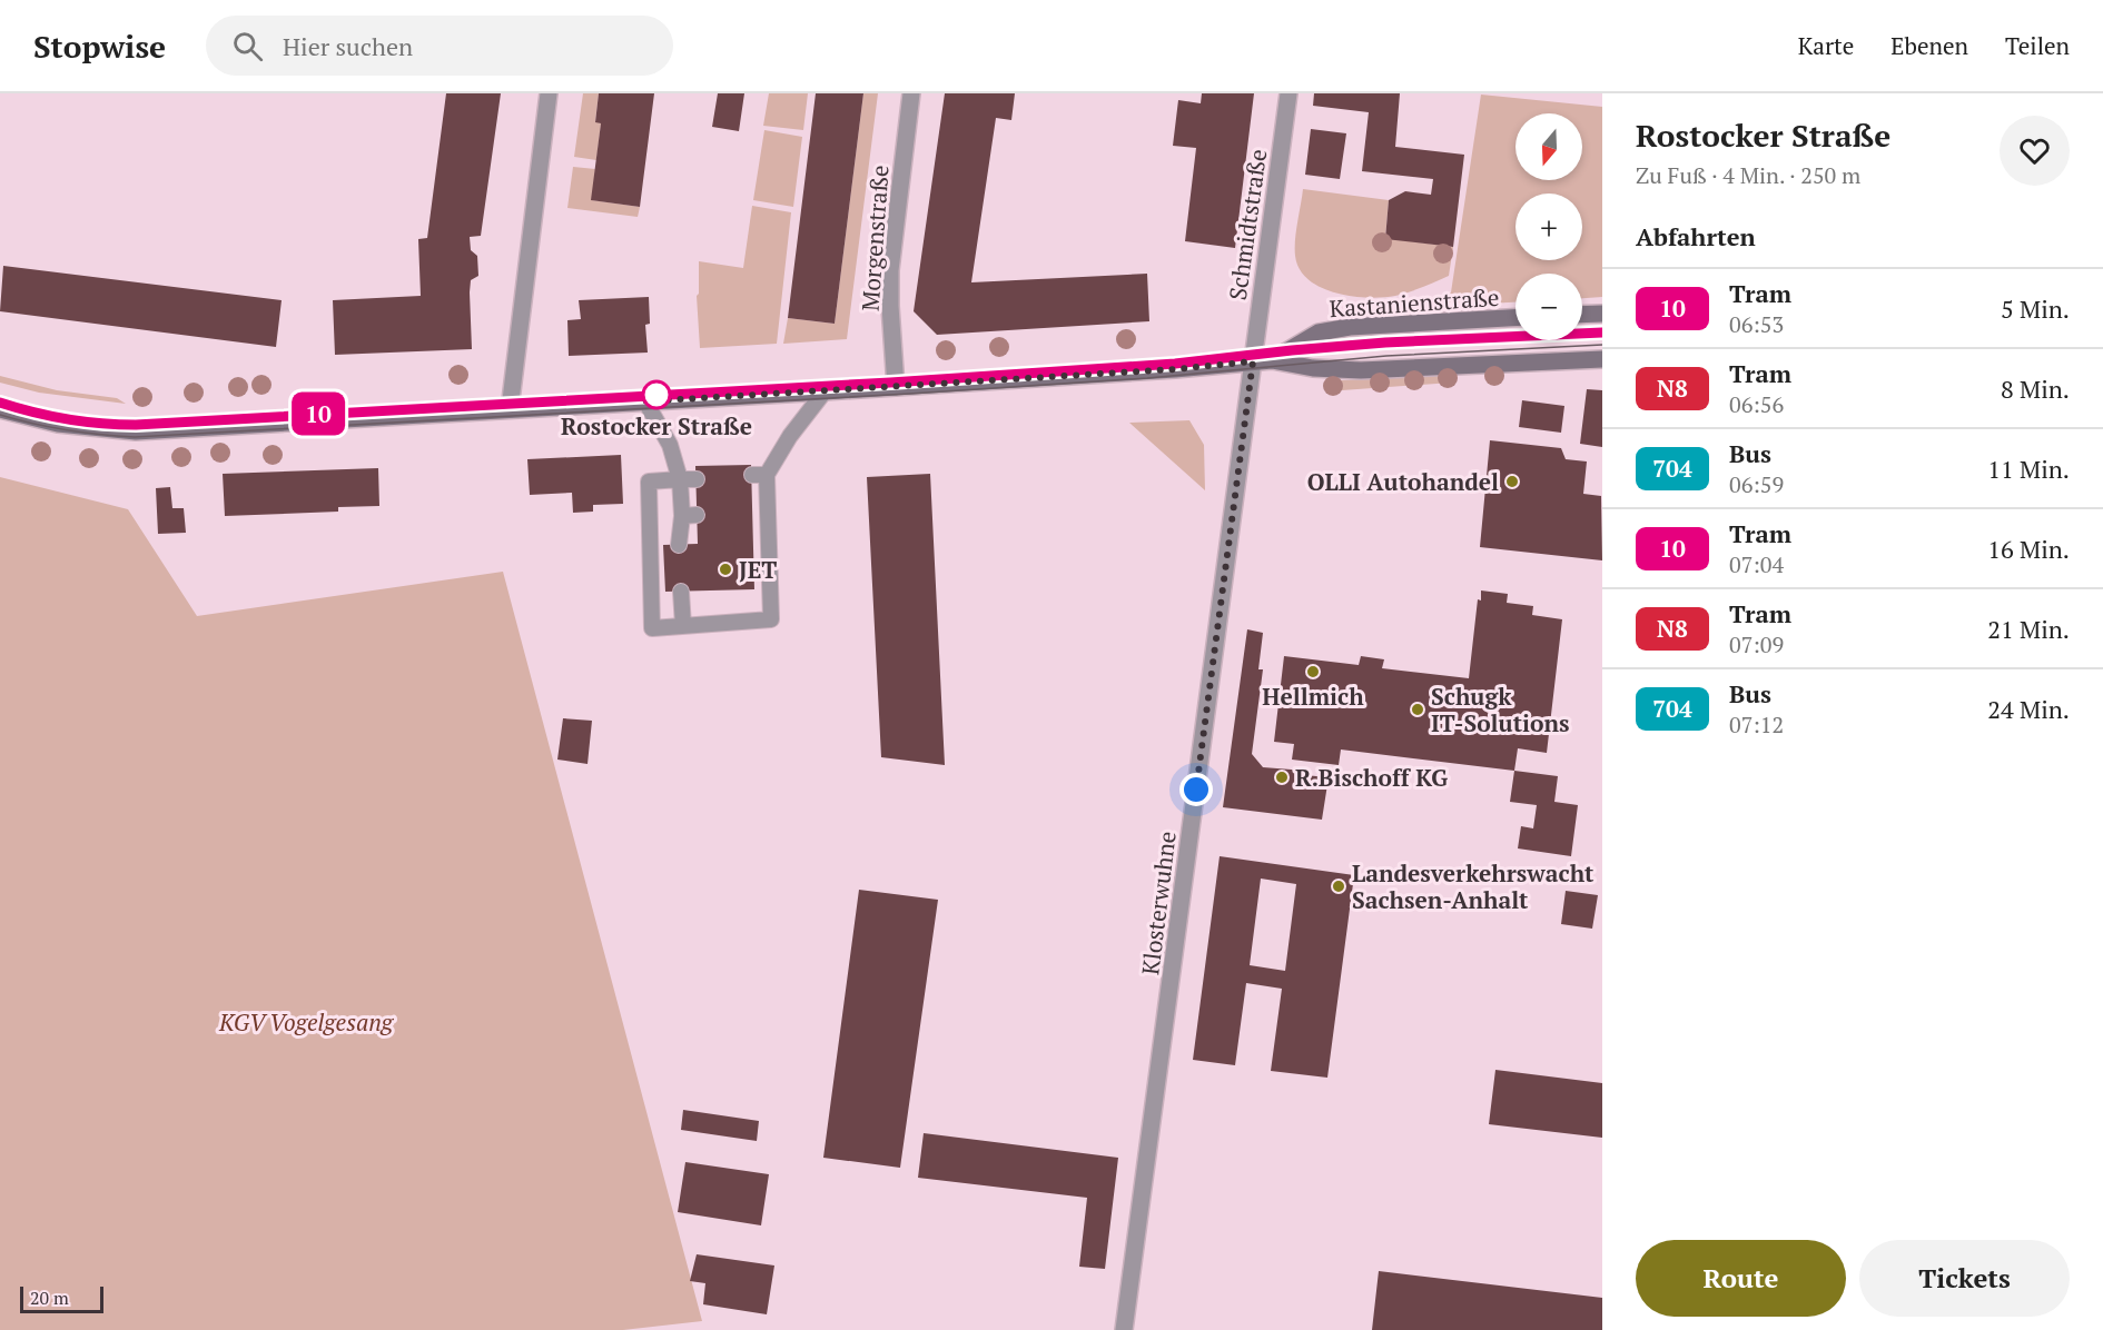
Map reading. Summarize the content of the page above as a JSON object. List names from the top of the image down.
{
  "streets": {
    "main road": ["Kastanienstraße"],
    "street": ["Schmidtstraße", "Morgenstraße", "Klosterwuhne"]
  },
  "crossings": [
    ["Schmidtstraße", "Kastanienstraße"],
    ["Schmidtstraße", "Klosterwuhne"],
    ["Morgenstraße", "Kastanienstraße"],
    ["Kastanienstraße", "Klosterwuhne"]
  ],
  "parks": ["KGV Vogelgesang"],
  "places": [
    "Rostocker Straße",
    "OLLI Autohandel",
    "JET",
    "Hellmich",
    "Schugk IT-Solutions",
    "R.Bischoff KG",
    "Landesverkehrswacht Sachsen-Anhalt"
  ],
  "lines": ["tram line 10"],
  "scale_bar": "20 m",
  "north": "bottom",
  "page": {
    "header": "Stopwise",
    "search": "Hier suchen",
    "nav": ["Karte", "Ebenen", "Teilen"],
    "on_map": "10",
    "heading": [
      ["Rostocker Straße", "Zu Fuß · 4 Min. · 250 m"],
      "Abfahrten"
    ],
    "map_buttons": ["+", "−"],
    "list": [
      {
        "mark": "10",
        "name": "Tram",
        "note": "06:53",
        "value": "5 Min."
      },
      {
        "mark": "N8",
        "name": "Tram",
        "note": "06:56",
        "value": "8 Min."
      },
      {
        "mark": "704",
        "name": "Bus",
        "note": "06:59",
        "value": "11 Min."
      },
      {
        "mark": "10",
        "name": "Tram",
        "note": "07:04",
        "value": "16 Min."
      },
      {
        "mark": "N8",
        "name": "Tram",
        "note": "07:09",
        "value": "21 Min."
      },
      {
        "mark": "704",
        "name": "Bus",
        "note": "07:12",
        "value": "24 Min."
      }
    ],
    "buttons": ["Route", "Tickets"],
    "scale": "20 m"
  }
}
